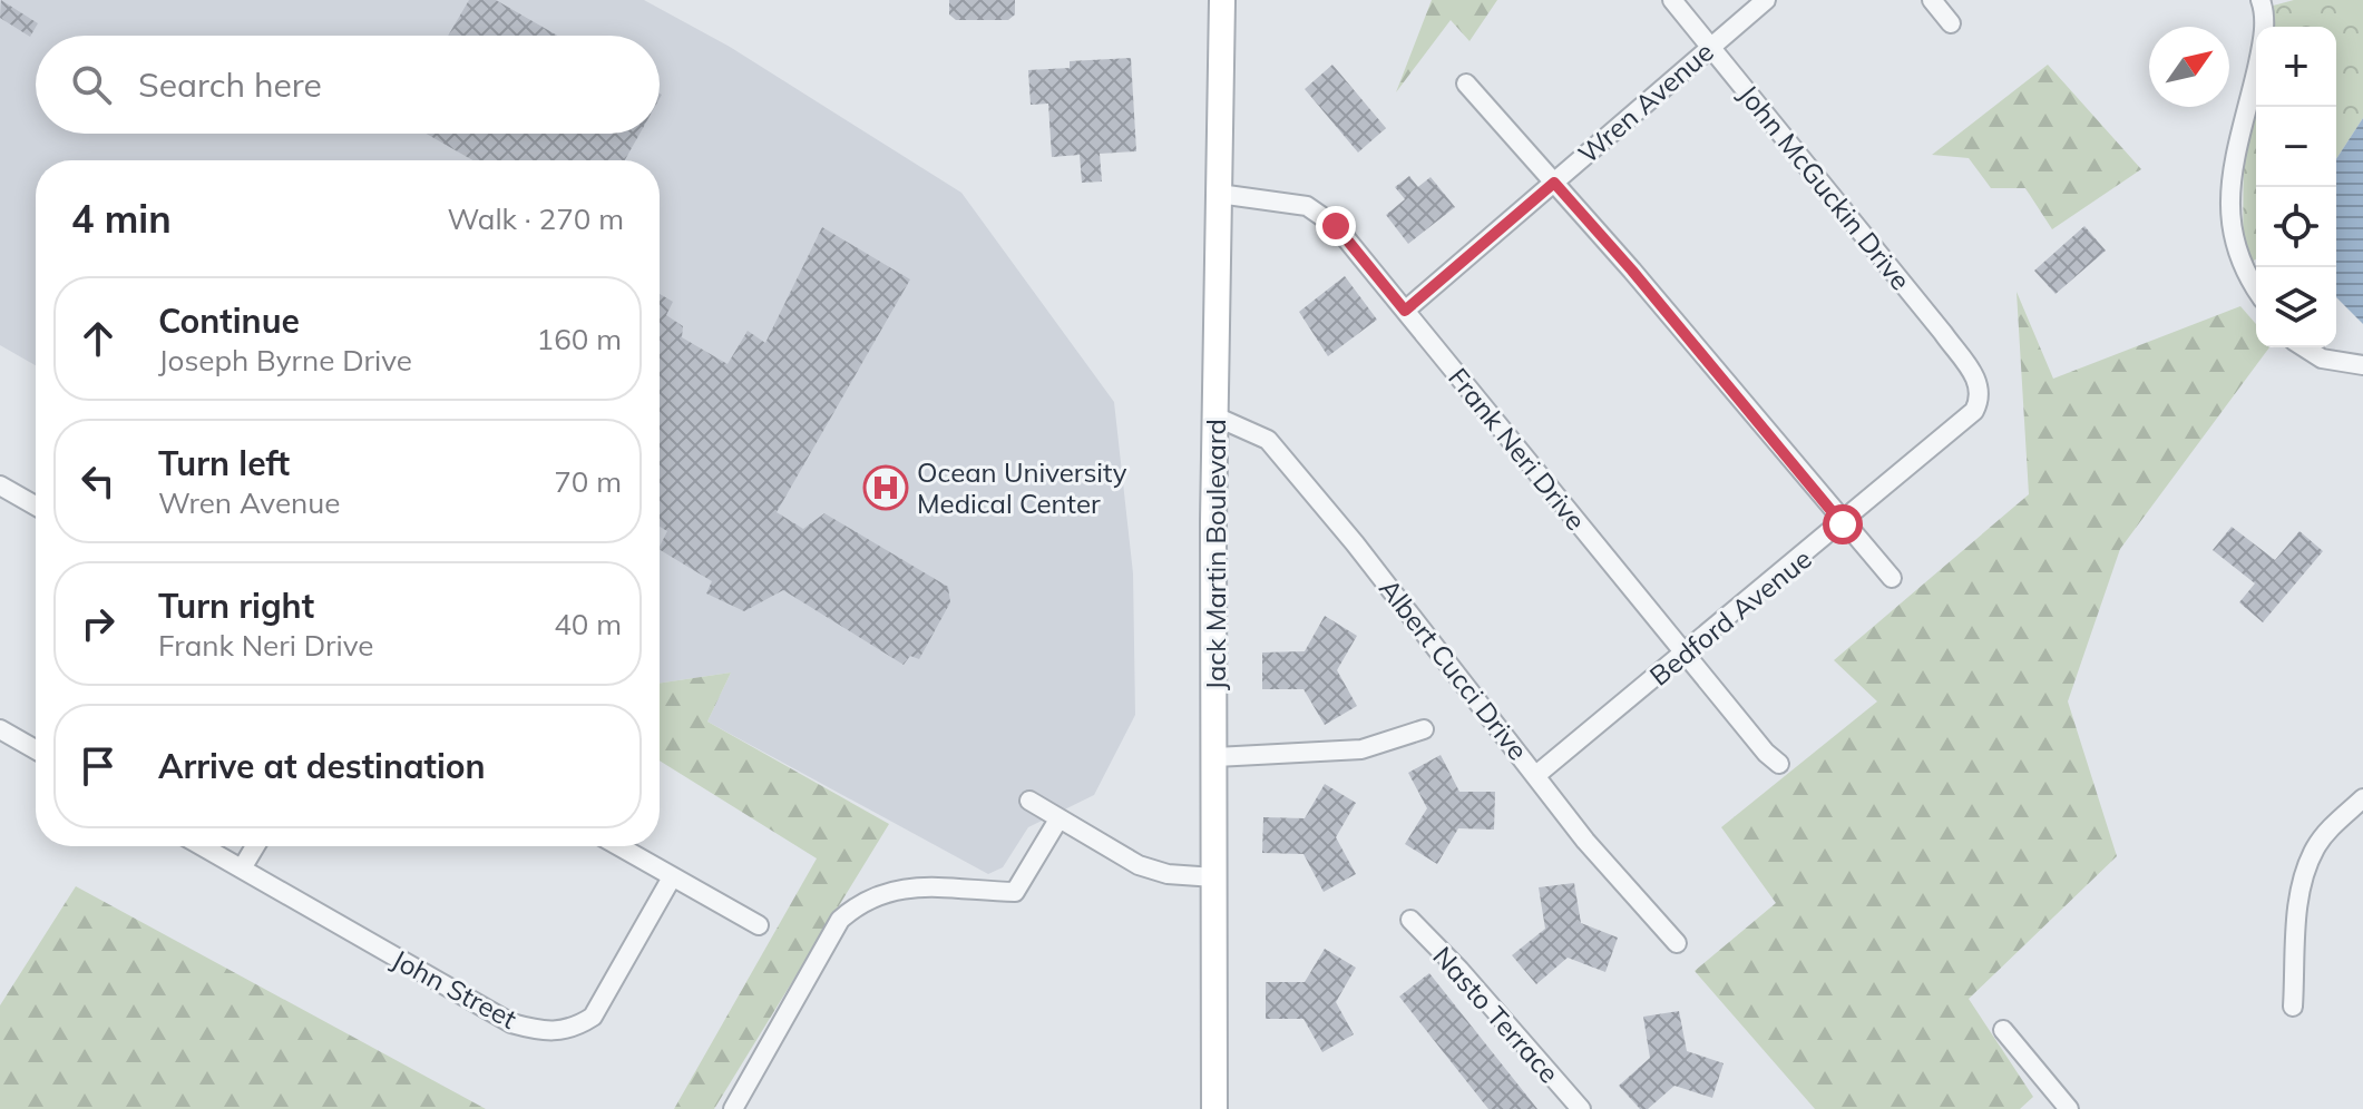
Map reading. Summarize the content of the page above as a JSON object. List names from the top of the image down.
{
  "streets": {
    "street": [
      "Wren Avenue",
      "John McGuckin Drive",
      "Frank Neri Drive",
      "Jack Martin Boulevard",
      "Bedford Avenue",
      "Albert Cucci Drive",
      "John Street",
      "Nasto Terrace"
    ]
  },
  "crossings": [
    ["Wren Avenue", "John McGuckin Drive"],
    ["Wren Avenue", "Frank Neri Drive"],
    ["John McGuckin Drive", "Bedford Avenue"],
    ["Frank Neri Drive", "Jack Martin Boulevard"],
    ["Frank Neri Drive", "Bedford Avenue"],
    ["Jack Martin Boulevard", "Albert Cucci Drive"],
    ["Bedford Avenue", "Albert Cucci Drive"]
  ],
  "places": {
    "hospital": ["Ocean University Medical Center"]
  },
  "north": "top right",
  "page": {
    "map_buttons": ["+", "−"],
    "search": "Search here",
    "heading": ["4 min", "Walk · 270 m"],
    "list": [
      ["Continue", "Joseph Byrne Drive", "160 m"],
      ["Turn left", "Wren Avenue", "70 m"],
      ["Turn right", "Frank Neri Drive", "40 m"],
      "Arrive at destination"
    ]
  }
}
